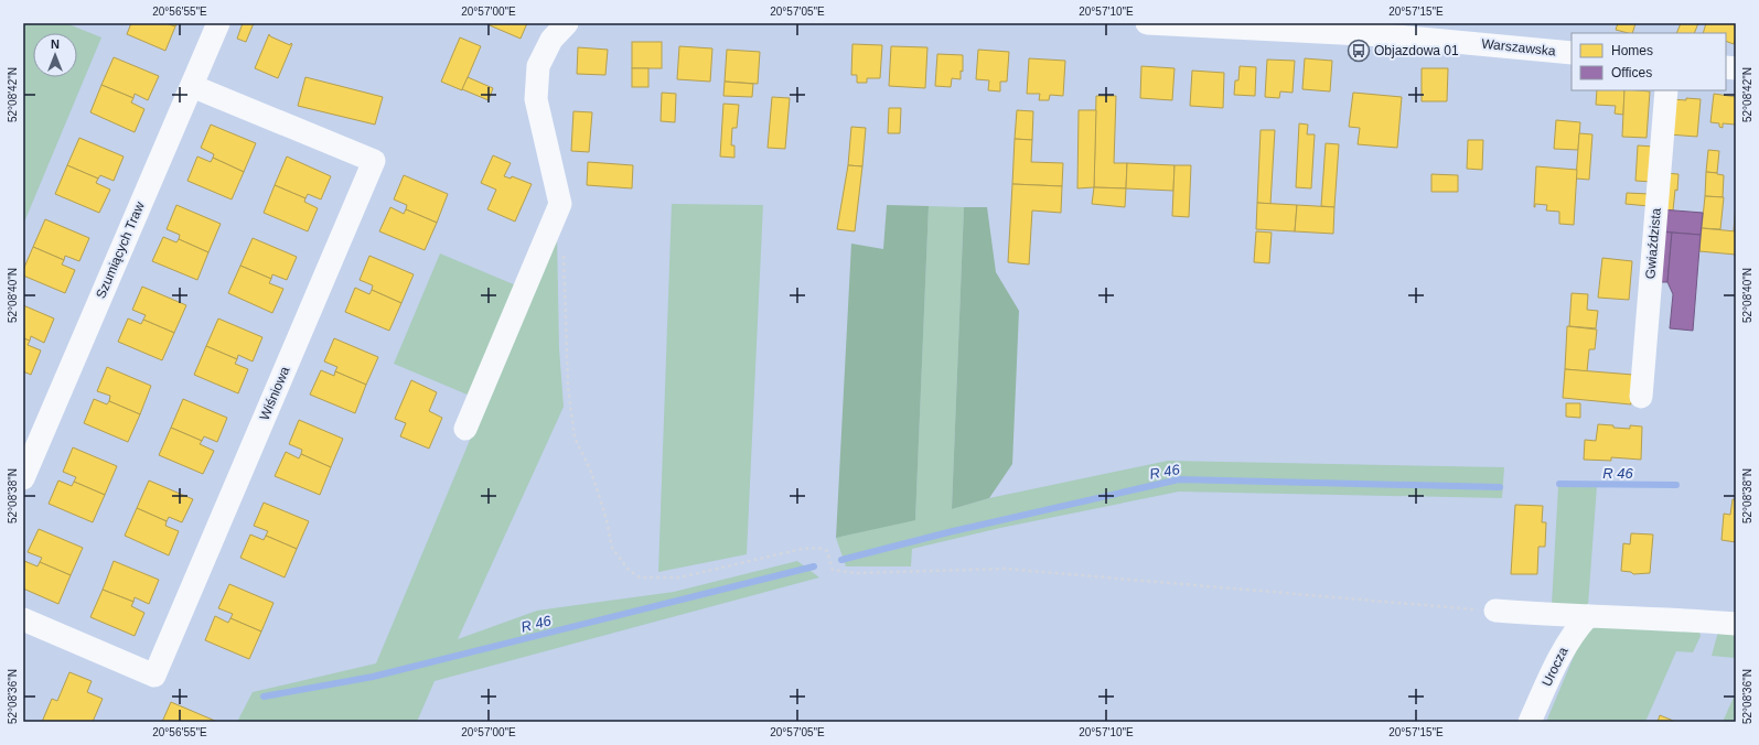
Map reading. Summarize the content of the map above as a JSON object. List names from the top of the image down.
{
  "streets": {
    "street": [
      "Warszawska",
      "Gwiaździsta",
      "Szumiących Traw",
      "Wiśniowa",
      "Urocza"
    ]
  },
  "crossings": [
    ["Szumiących Traw", "Wiśniowa"]
  ],
  "water": ["R 46"],
  "places": {
    "bus stop": ["Objazdowa 01"]
  },
  "legend": ["Homes", "Offices"],
  "north": "top",
  "coordinates": [
    "20°56'55\"E",
    "20°57'00\"E",
    "20°57'05\"E",
    "20°57'10\"E",
    "20°57'15\"E",
    "52°08'42\"N",
    "52°08'40\"N",
    "52°08'38\"N",
    "52°08'36\"N"
  ]
}
